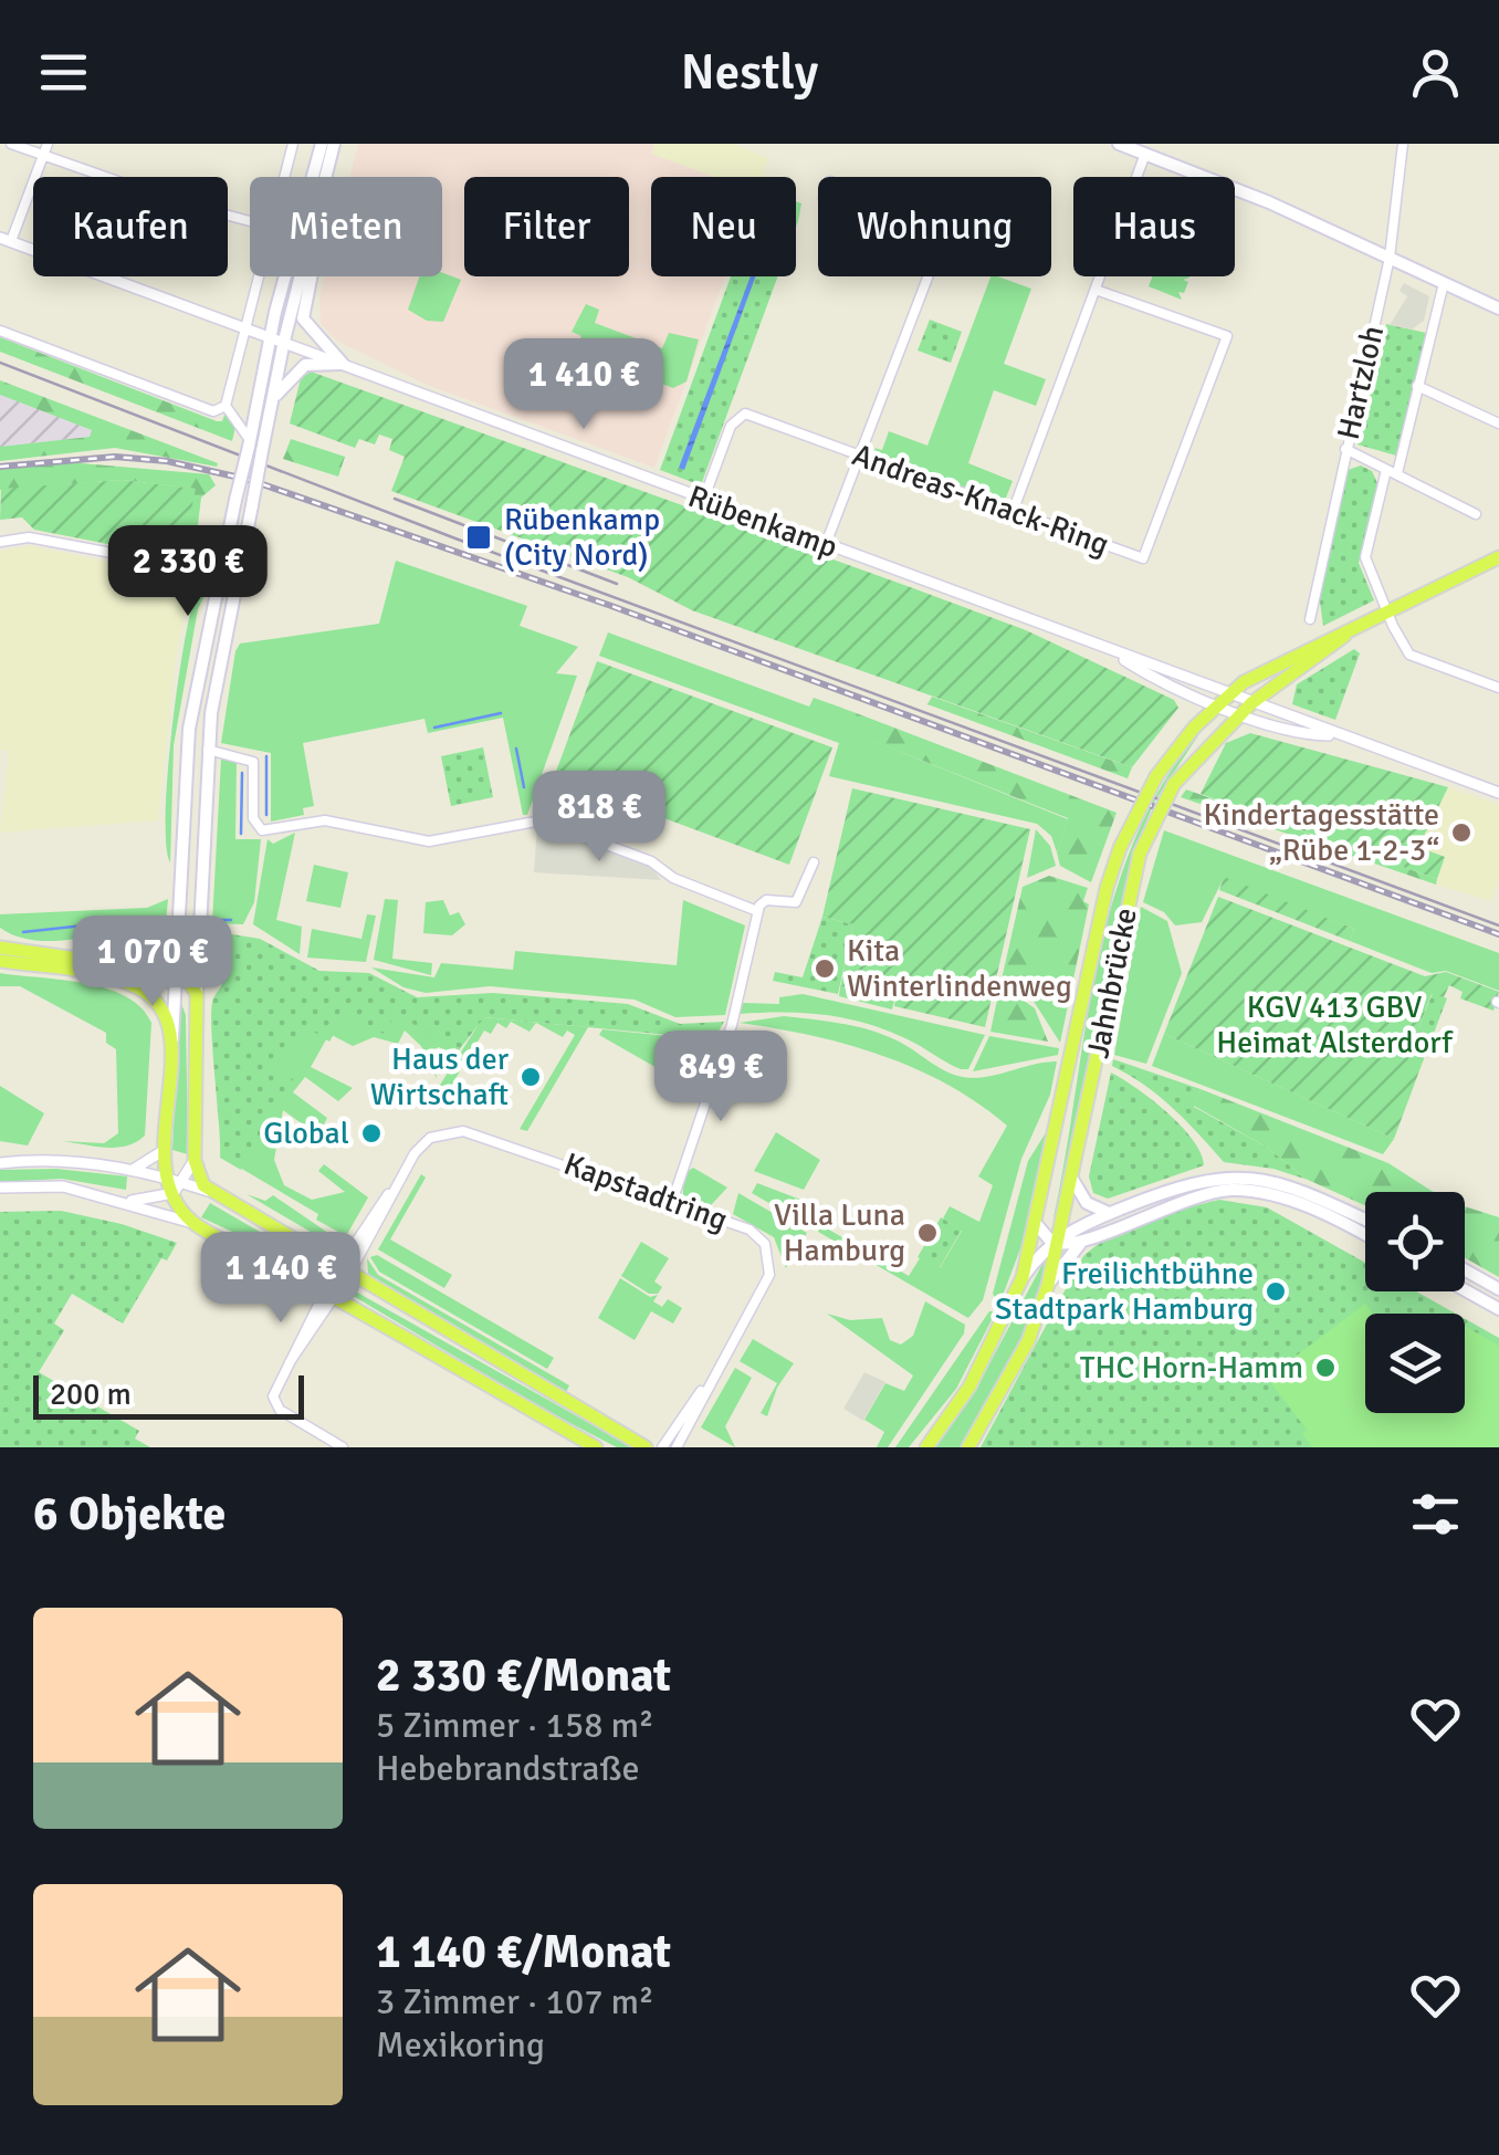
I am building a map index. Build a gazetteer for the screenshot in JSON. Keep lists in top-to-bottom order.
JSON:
{
  "streets": {
    "main road": ["Jahnbrücke"],
    "street": [
      "Hartzloh",
      "Andreas-Knack-Ring",
      "Rübenkamp",
      "Kapstadtring"
    ]
  },
  "crossings": [
    ["Andreas-Knack-Ring", "Rübenkamp"],
    ["Rübenkamp", "Jahnbrücke"]
  ],
  "parks": ["KGV 413 GBV Heimat Alsterdorf"],
  "places": {
    "transit": ["Rübenkamp (City Nord)"],
    "other": [
      "Kindertagesstätte „Rübe 1-2-3“",
      "Kita Winterlindenweg",
      "Haus der Wirtschaft",
      "Global",
      "Villa Luna Hamburg",
      "Freilichtbühne Stadtpark Hamburg",
      "THC Horn-Hamm"
    ]
  },
  "scale_bar": "200 m",
  "page": {
    "header": "Nestly",
    "chip": [
      "Kaufen",
      "Mieten",
      "Filter",
      "Neu",
      "Wohnung",
      "Haus"
    ],
    "price": [
      "1 410 €",
      "2 330 €",
      "818 €",
      "1 070 €",
      "849 €",
      "1 140 €"
    ],
    "scale": "200 m",
    "heading": "6 Objekte",
    "list": [
      {
        "name": "2 330 €/Monat",
        "note": "5 Zimmer · 158 m² · Hebebrandstraße"
      },
      {
        "name": "1 140 €/Monat",
        "note": "3 Zimmer · 107 m² · Mexikoring"
      }
    ]
  }
}
